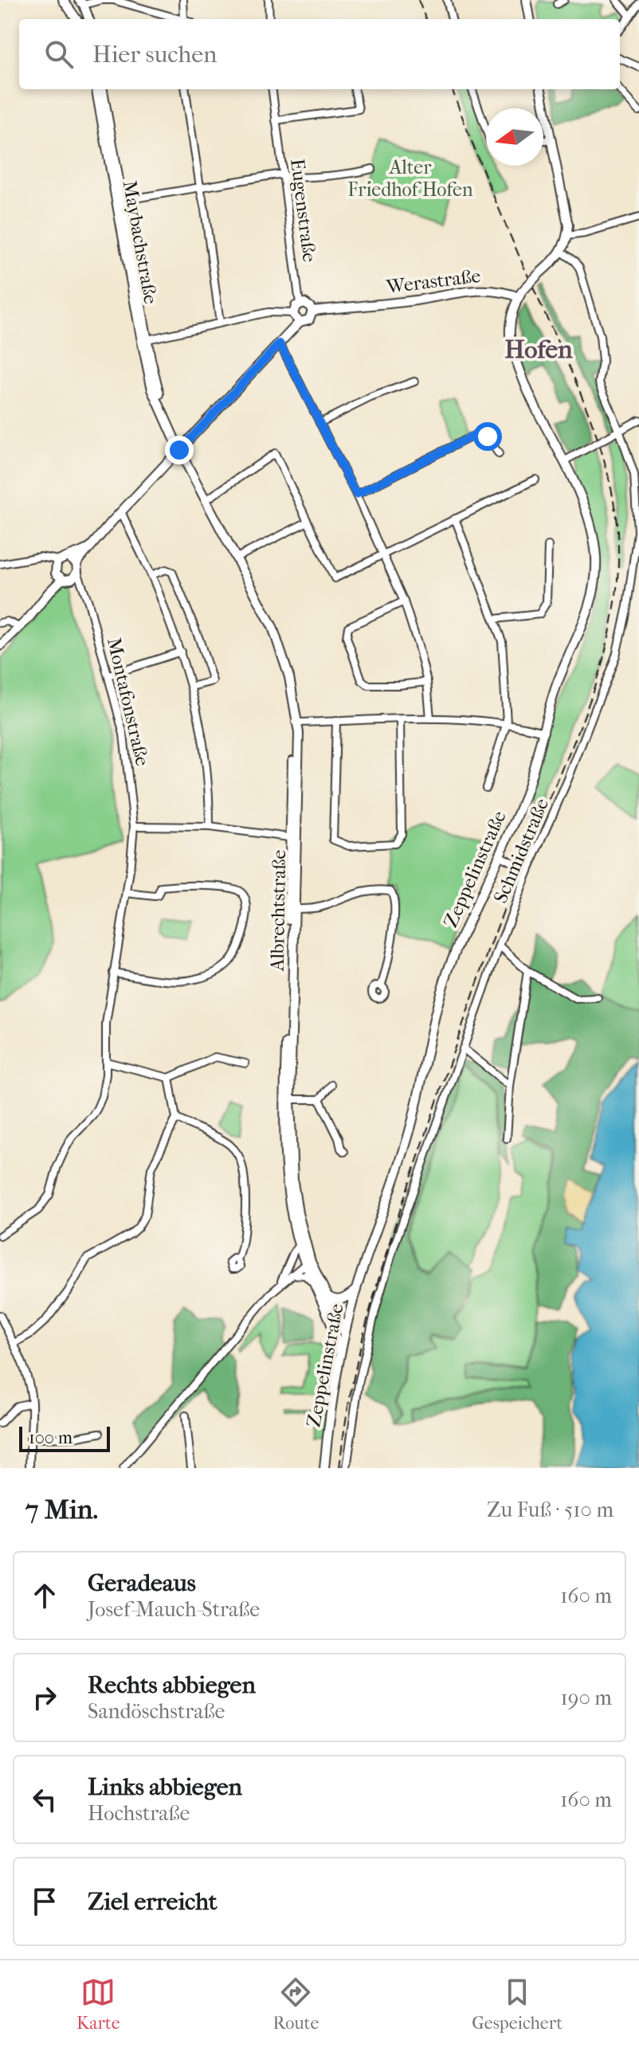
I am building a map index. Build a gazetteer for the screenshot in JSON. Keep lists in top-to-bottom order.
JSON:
{
  "streets": {
    "main road": [
      "Maybachstraße",
      "Werastraße",
      "Zeppelinstraße",
      "Albrechtstraße"
    ],
    "street": ["Eugenstraße", "Montafonstraße", "Schmidstraße"]
  },
  "crossings": [
    ["Eugenstraße", "Werastraße"],
    ["Maybachstraße", "Albrechtstraße"],
    ["Werastraße", "Zeppelinstraße"],
    ["Zeppelinstraße", "Albrechtstraße"]
  ],
  "districts": ["Hofen"],
  "parks": ["Alter Friedhof Hofen"],
  "scale_bar": "100 m",
  "north": "left",
  "page": {
    "search": "Hier suchen",
    "scale": "100 m",
    "heading": ["7 Min.", "Zu Fuß · 510 m"],
    "list": [
      ["Geradeaus", "Josef-Mauch-Straße", "160 m"],
      ["Rechts abbiegen", "Sandöschstraße", "190 m"],
      ["Links abbiegen", "Hochstraße", "160 m"],
      "Ziel erreicht"
    ],
    "nav": ["Karte", "Route", "Gespeichert"]
  }
}
